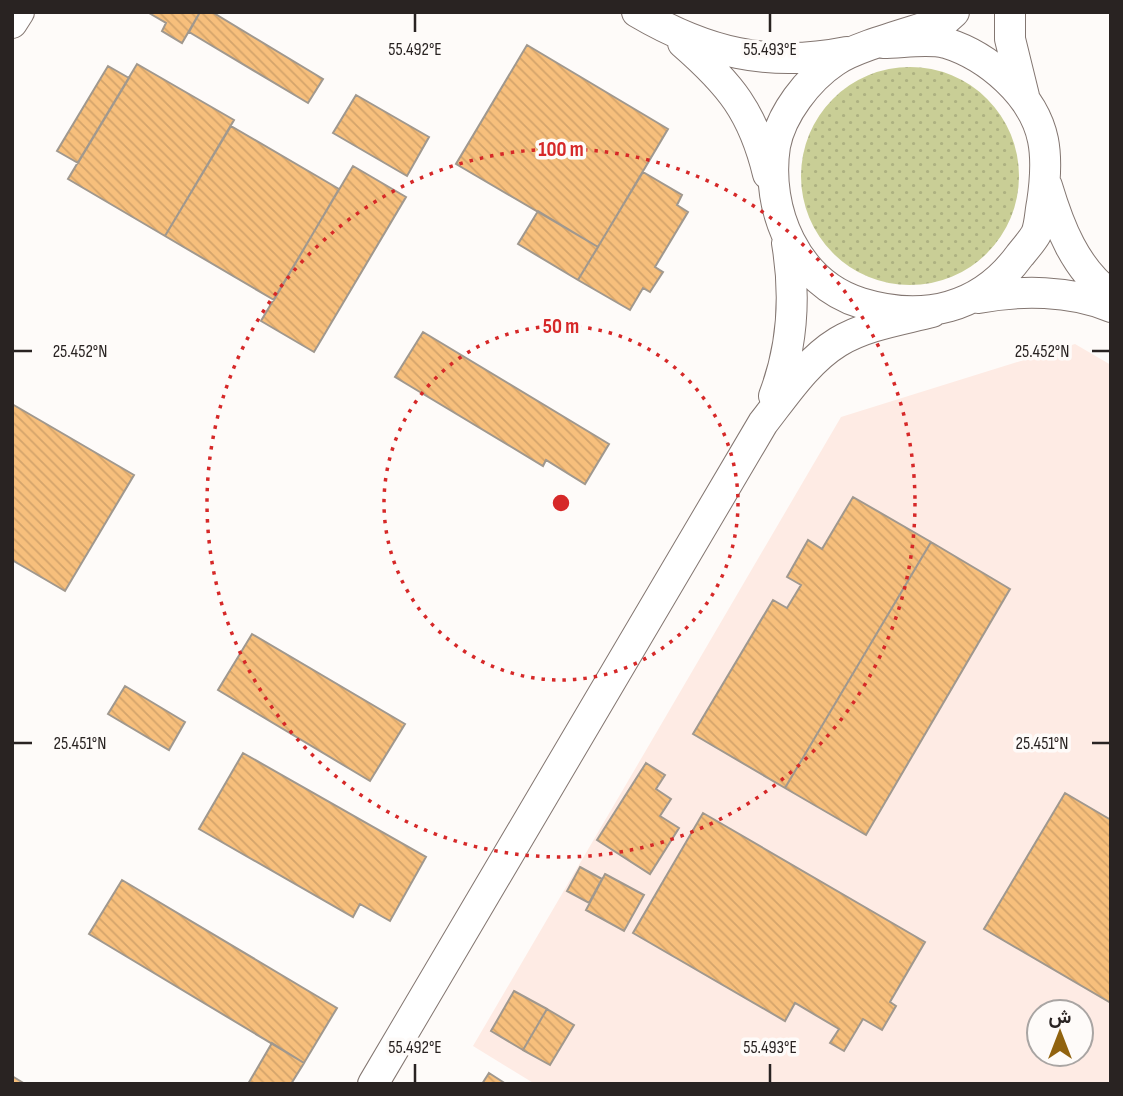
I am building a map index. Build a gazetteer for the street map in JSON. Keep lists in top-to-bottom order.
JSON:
{
  "north": "top",
  "coordinates": [
    "55.492°E",
    "55.493°E",
    "25.452°N",
    "25.451°N"
  ],
  "rings": ["100 m", "50 m"]
}
